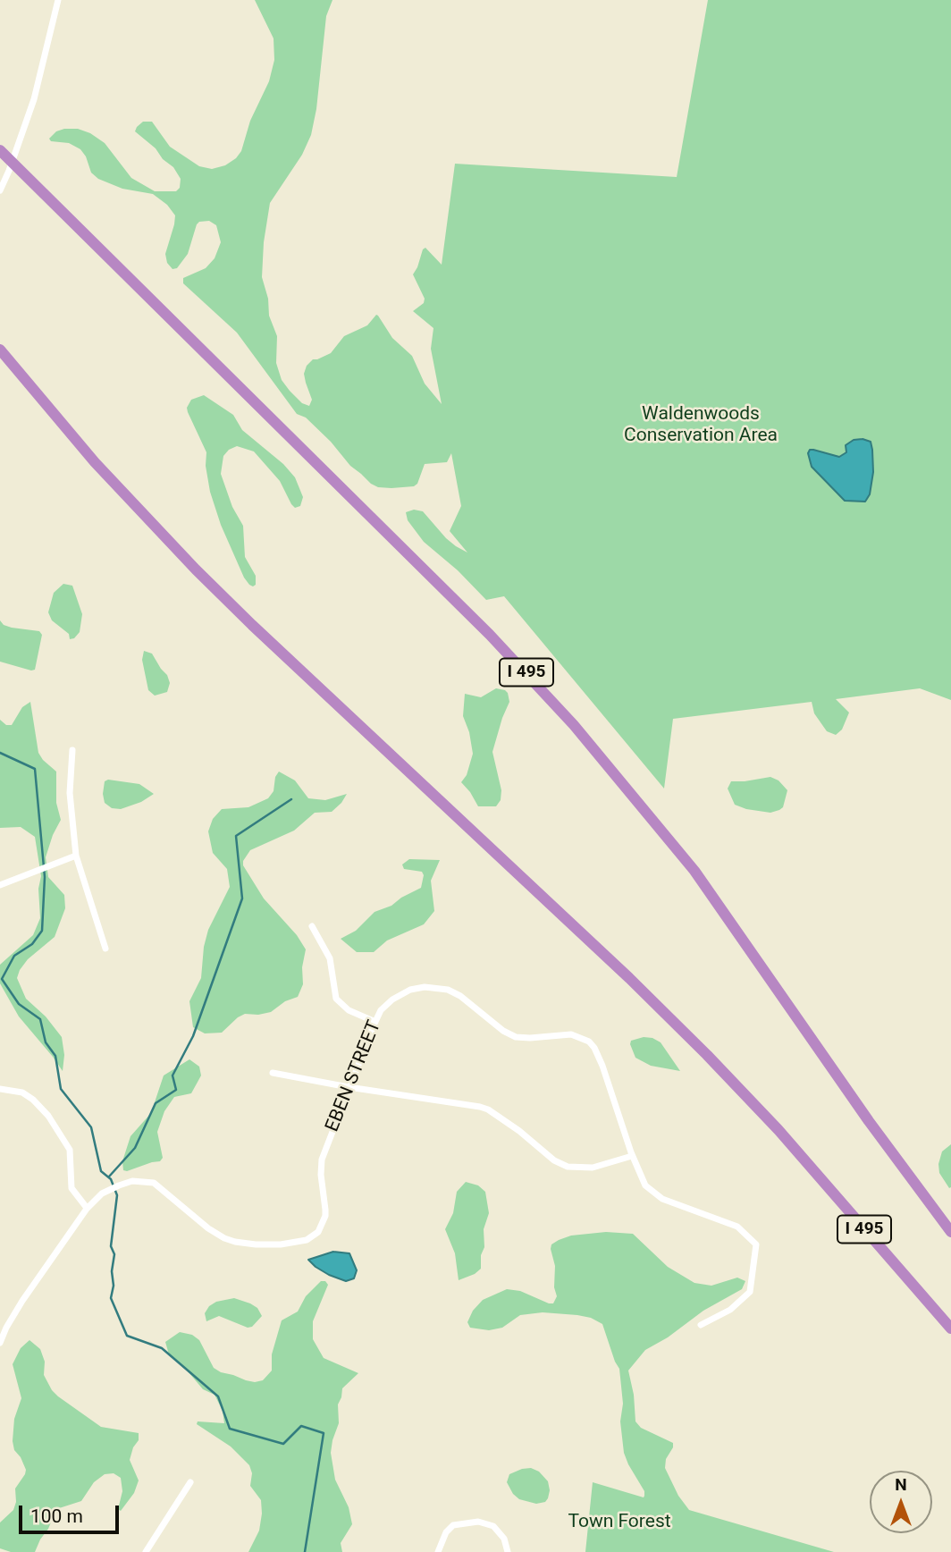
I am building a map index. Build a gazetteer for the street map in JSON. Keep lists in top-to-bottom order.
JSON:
{
  "streets": {
    "highway": ["I 495"],
    "street": ["EBEN STREET"]
  },
  "parks": ["Waldenwoods Conservation Area", "Town Forest"],
  "scale_bar": "100 m",
  "north": "top"
}
